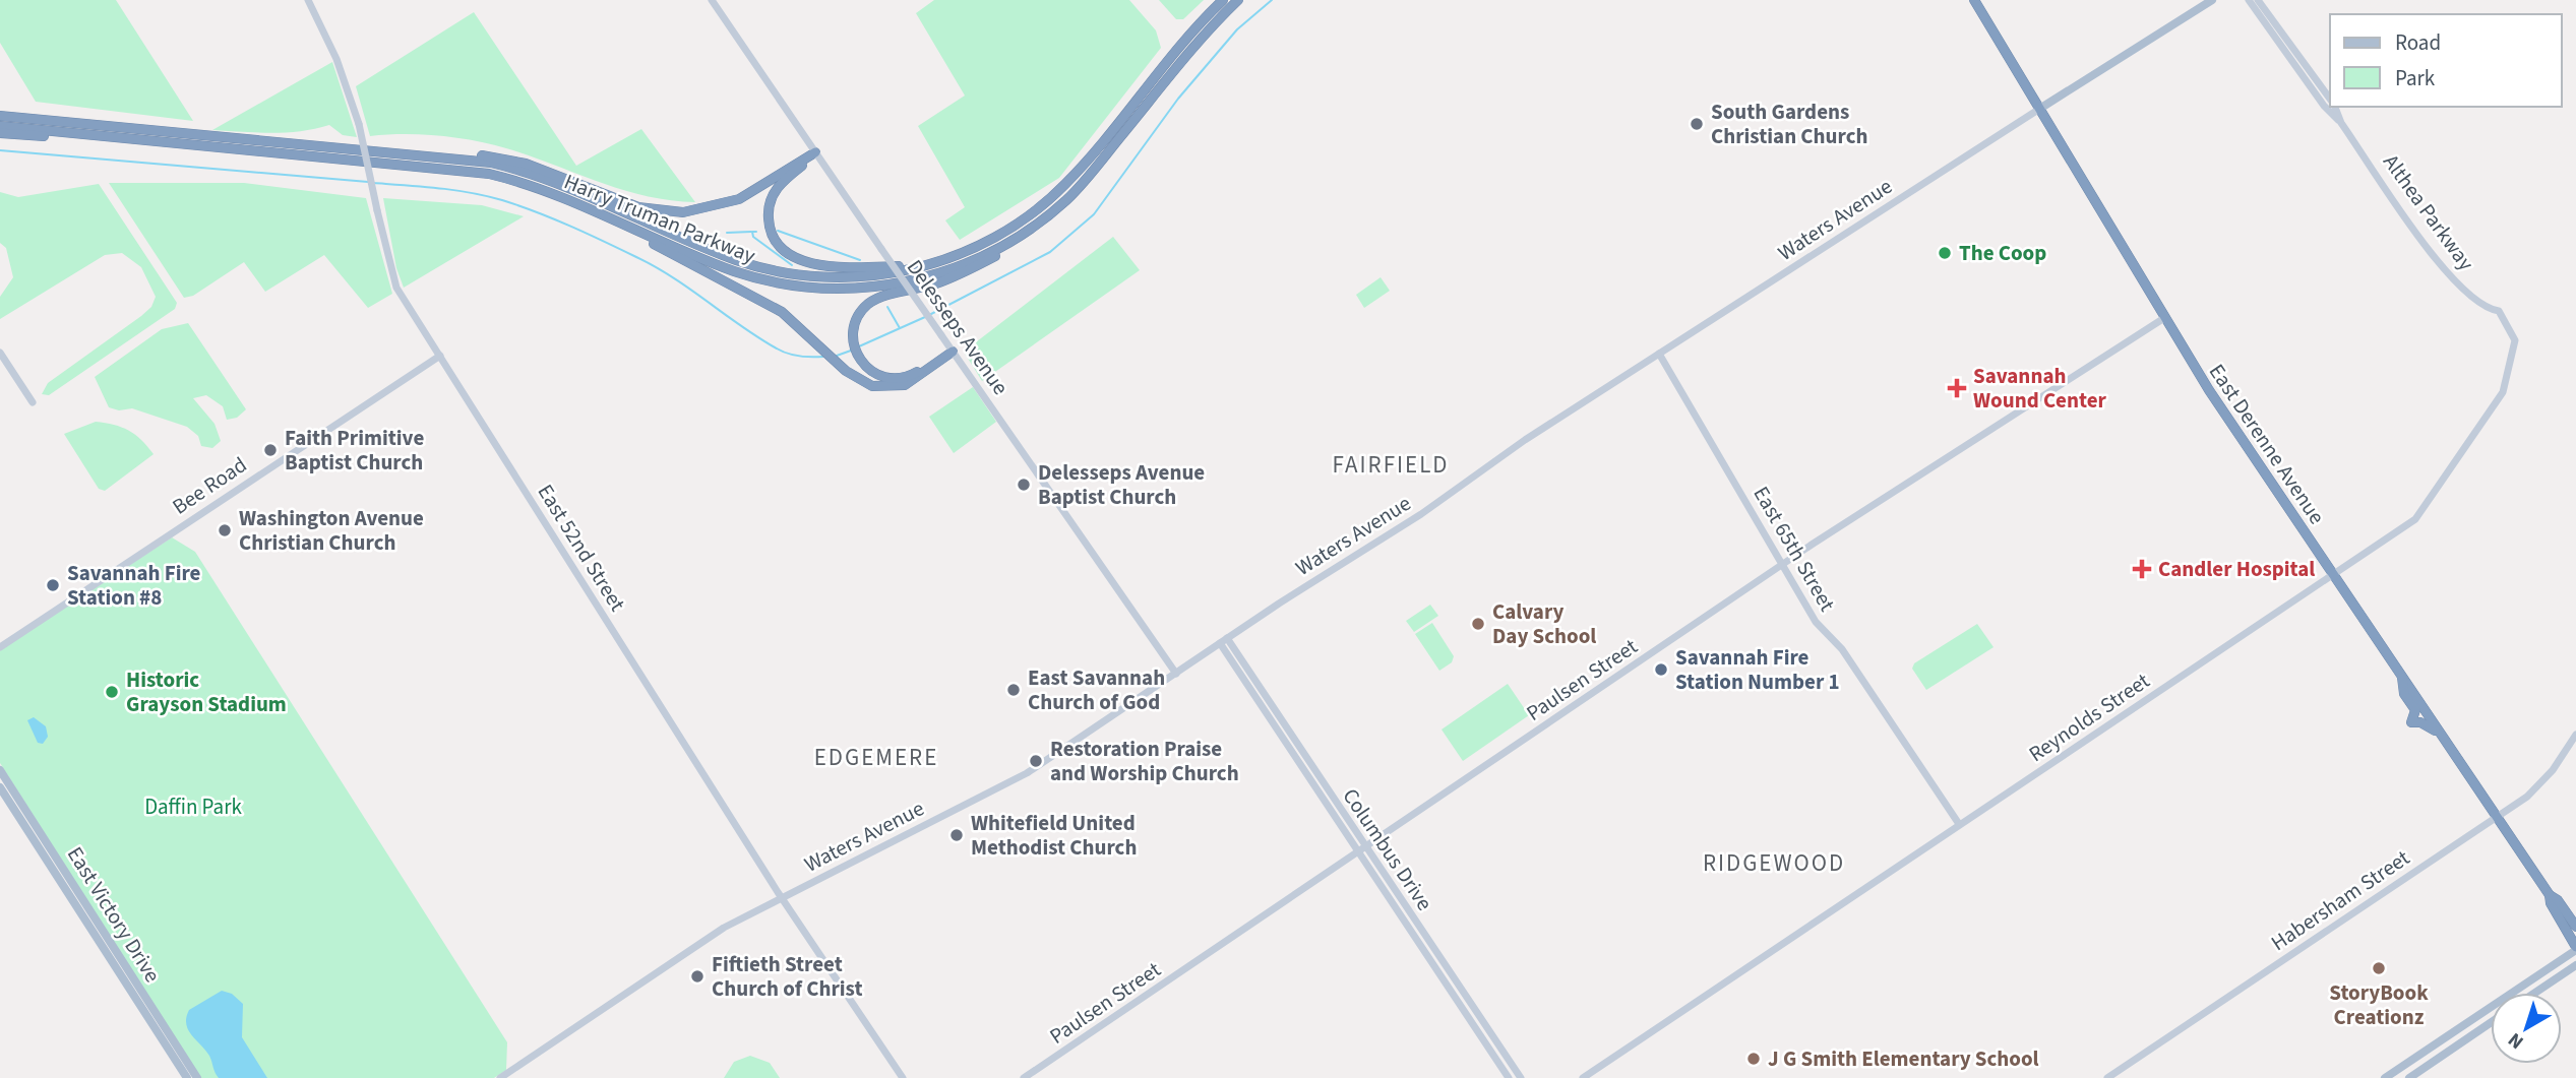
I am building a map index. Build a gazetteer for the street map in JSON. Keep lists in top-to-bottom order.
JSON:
{
  "streets": {
    "highway": ["Harry Truman Parkway", "East Derenne Avenue"],
    "main road": ["Waters Avenue", "East Victory Drive"],
    "street": [
      "Althea Parkway",
      "Delesseps Avenue",
      "Bee Road",
      "East 52nd Street",
      "East 65th Street",
      "Paulsen Street",
      "Reynolds Street",
      "Columbus Drive",
      "Habersham Street"
    ]
  },
  "crossings": [
    ["Althea Parkway", "Reynolds Street"],
    ["Waters Avenue", "Delesseps Avenue"],
    ["Waters Avenue", "East Derenne Avenue"],
    ["Waters Avenue", "East 52nd Street"],
    ["Waters Avenue", "East 65th Street"],
    ["Waters Avenue", "Columbus Drive"],
    ["East Derenne Avenue", "Paulsen Street"],
    ["East Derenne Avenue", "Reynolds Street"],
    ["East Derenne Avenue", "Habersham Street"],
    ["Bee Road", "East 52nd Street"],
    ["East 65th Street", "Paulsen Street"],
    ["East 65th Street", "Reynolds Street"],
    ["Paulsen Street", "Columbus Drive"]
  ],
  "districts": ["FAIRFIELD", "EDGEMERE", "RIDGEWOOD"],
  "parks": ["Daffin Park"],
  "places": {
    "other": [
      "South Gardens Christian Church",
      "The Coop",
      "Faith Primitive Baptist Church",
      "Delesseps Avenue Baptist Church",
      "Washington Avenue Christian Church",
      "Savannah Fire Station #8",
      "Calvary Day School",
      "Savannah Fire Station Number 1",
      "East Savannah Church of God",
      "Historic Grayson Stadium",
      "Restoration Praise and Worship Church",
      "Whitefield United Methodist Church",
      "StoryBook Creationz",
      "Fiftieth Street Church of Christ",
      "J G Smith Elementary School"
    ],
    "health": ["Savannah Wound Center", "Candler Hospital"]
  },
  "legend": ["Road", "Park"],
  "north": "bottom left"
}
